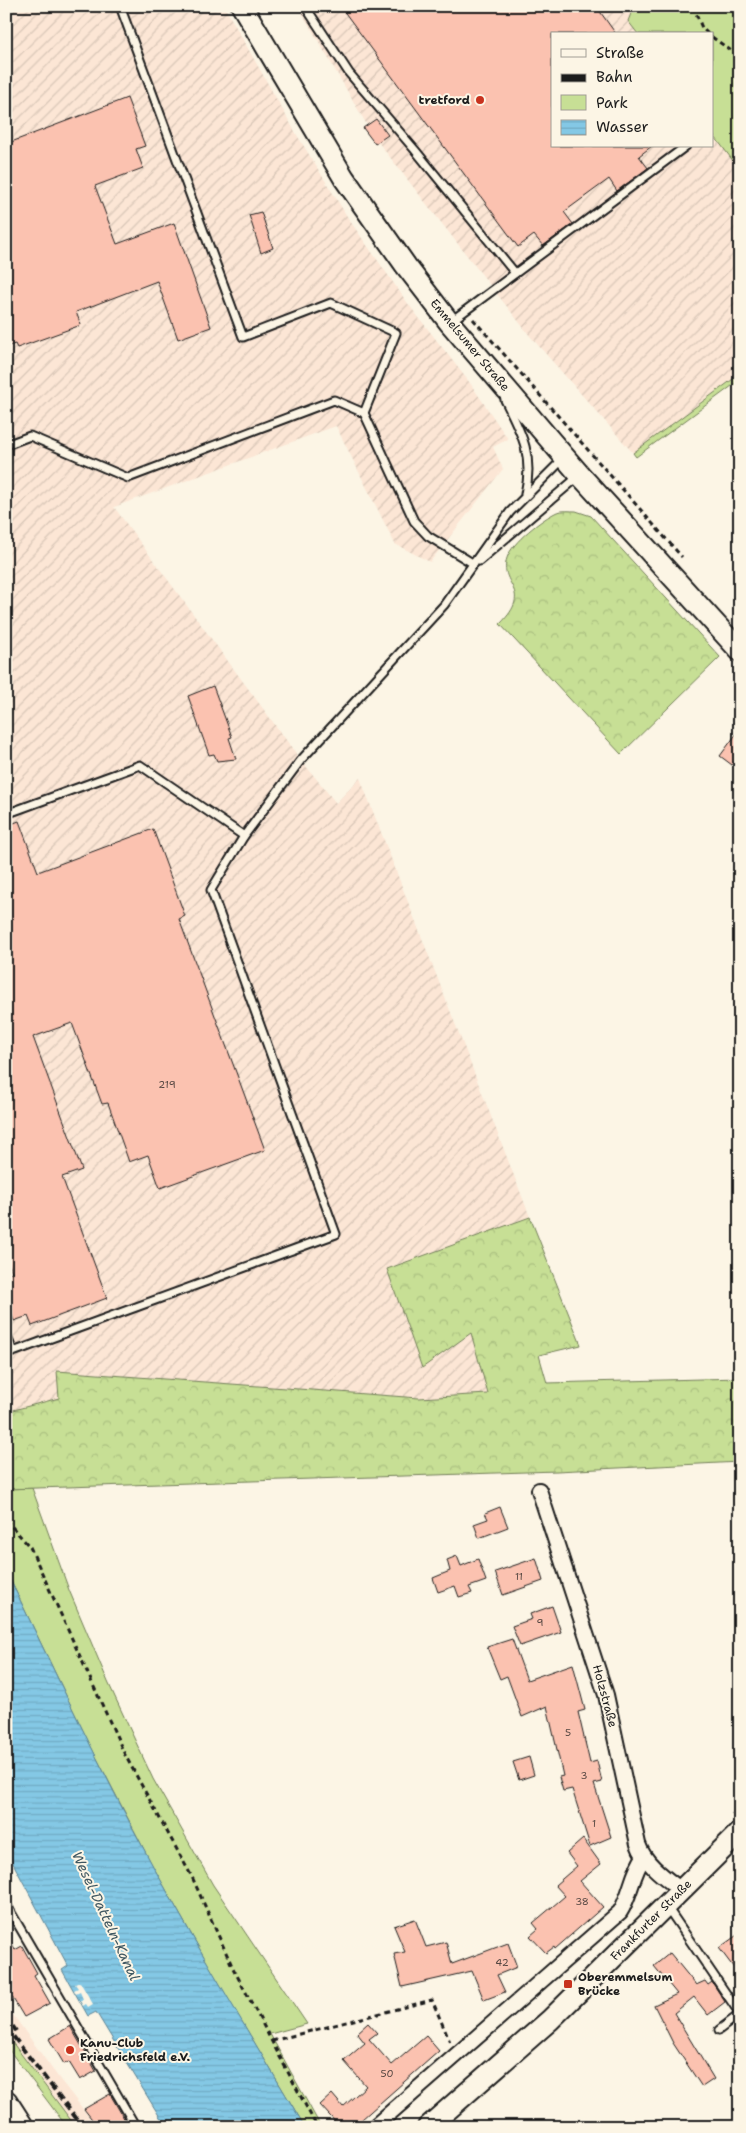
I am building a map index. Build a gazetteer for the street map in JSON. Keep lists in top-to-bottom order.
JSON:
{
  "streets": {
    "street": ["Emmelsumer Straße", "Holzstraße", "Frankfurter Straße"]
  },
  "crossings": [
    ["Holzstraße", "Frankfurter Straße"]
  ],
  "water": ["Wesel-Datteln-Kanal"],
  "places": {
    "other": ["tretford", "Kanu-Club Friedrichsfeld e.V."],
    "transit": ["Oberemmelsum Brücke"]
  },
  "house_numbers": [
    "219",
    "11",
    "9",
    "5",
    "3",
    "1",
    "38",
    "42",
    "50"
  ],
  "legend": [
    "Straße",
    "Bahn",
    "Park",
    "Wasser"
  ]
}
